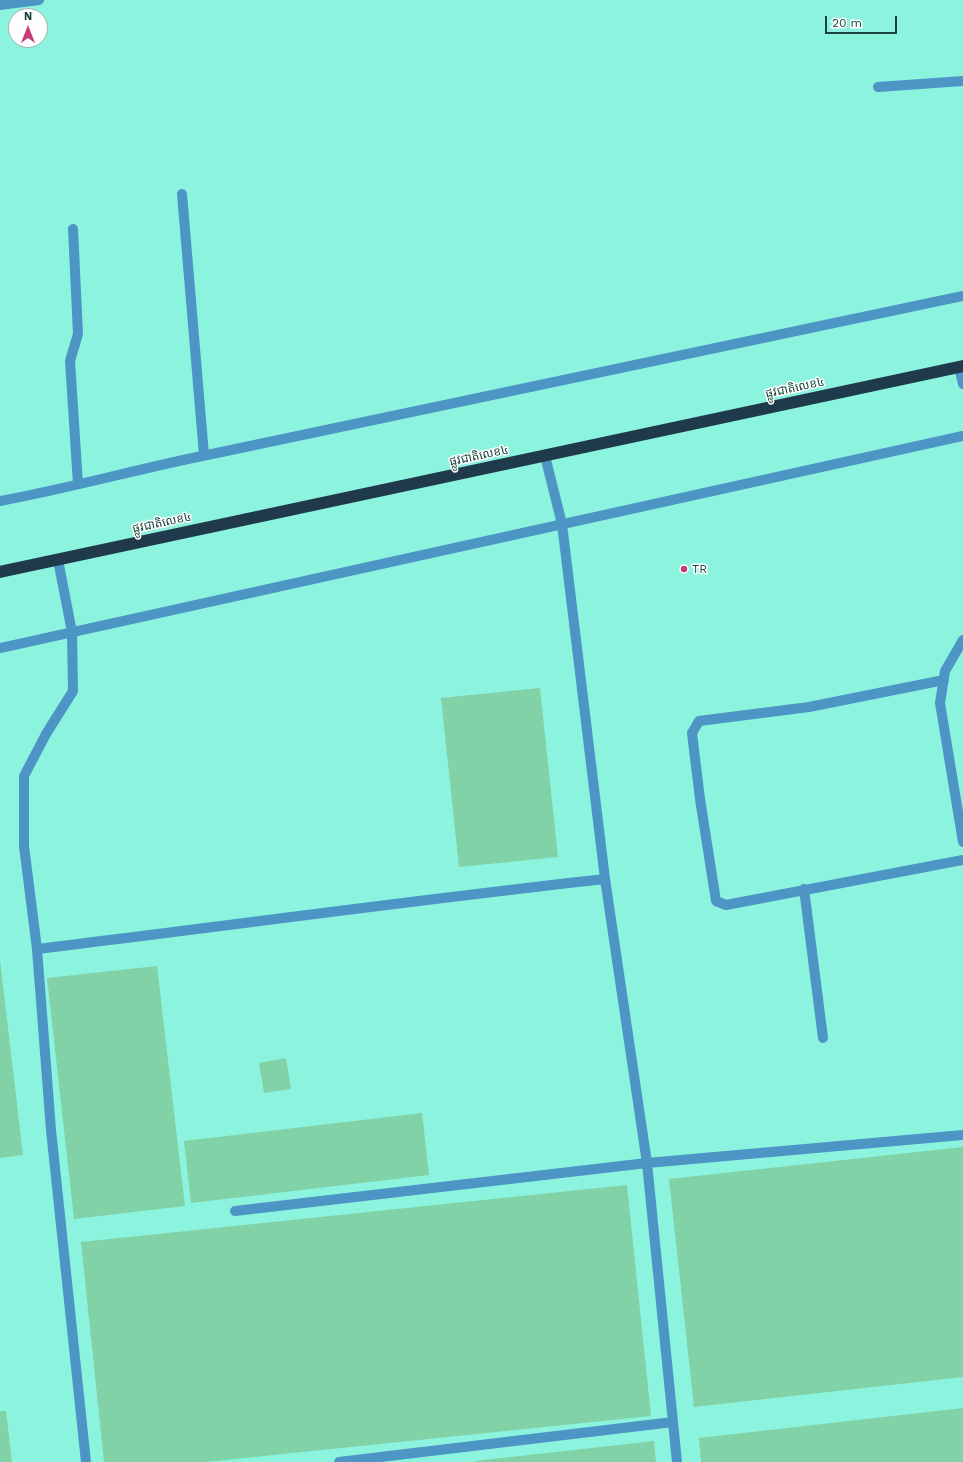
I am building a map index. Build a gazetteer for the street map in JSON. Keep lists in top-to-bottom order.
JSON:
{
  "streets": {
    "highway": ["ផ្លូវជាតិលេខ៤"]
  },
  "places": ["TR"],
  "scale_bar": "20 m",
  "north": "top"
}
